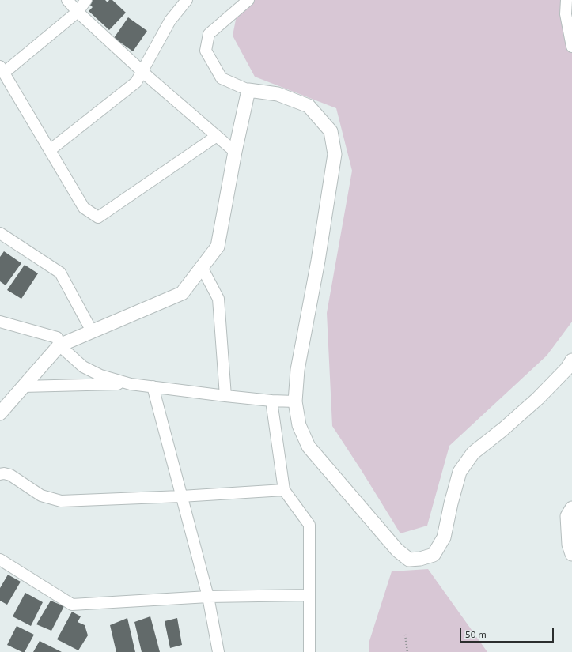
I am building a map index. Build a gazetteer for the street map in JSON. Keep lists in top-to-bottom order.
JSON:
{
  "scale_bar": "50 m"
}
